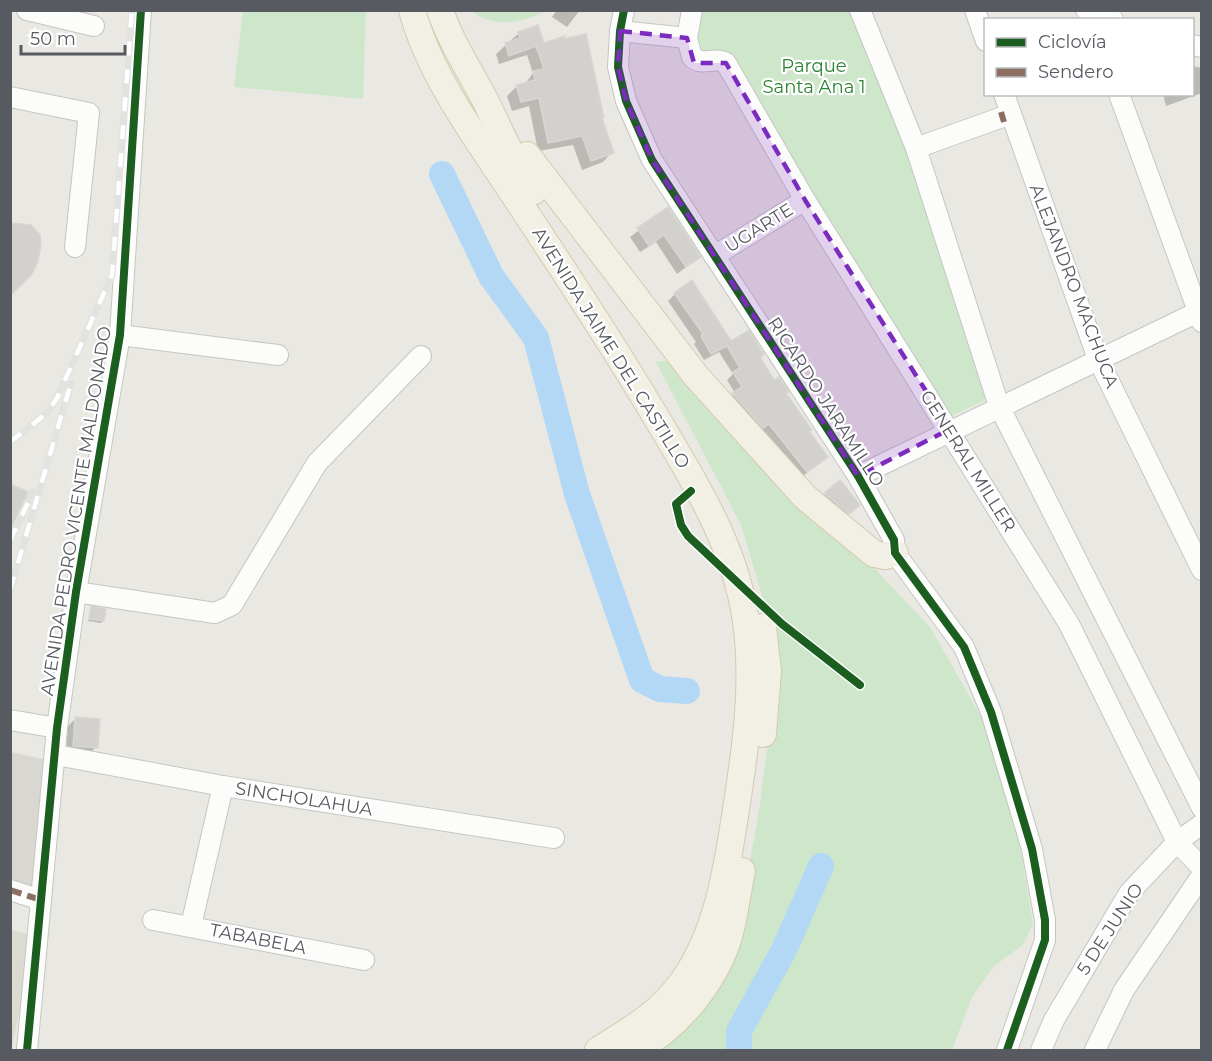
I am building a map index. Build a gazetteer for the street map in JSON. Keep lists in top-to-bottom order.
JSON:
{
  "streets": {
    "main road": ["AVENIDA JAIME DEL CASTILLO"],
    "street": [
      "UGARTE",
      "ALEJANDRO MACHUCA",
      "RICARDO JARAMILLO",
      "GENERAL MILLER",
      "AVENIDA PEDRO VICENTE MALDONADO",
      "SINCHOLAHUA",
      "5 DE JUNIO",
      "TABABELA"
    ]
  },
  "crossings": [
    ["UGARTE", "RICARDO JARAMILLO"],
    ["UGARTE", "GENERAL MILLER"],
    ["GENERAL MILLER", "5 DE JUNIO"],
    ["AVENIDA PEDRO VICENTE MALDONADO", "SINCHOLAHUA"]
  ],
  "parks": ["Parque Santa Ana 1"],
  "legend": ["Ciclovía", "Sendero"],
  "scale_bar": "50 m"
}
